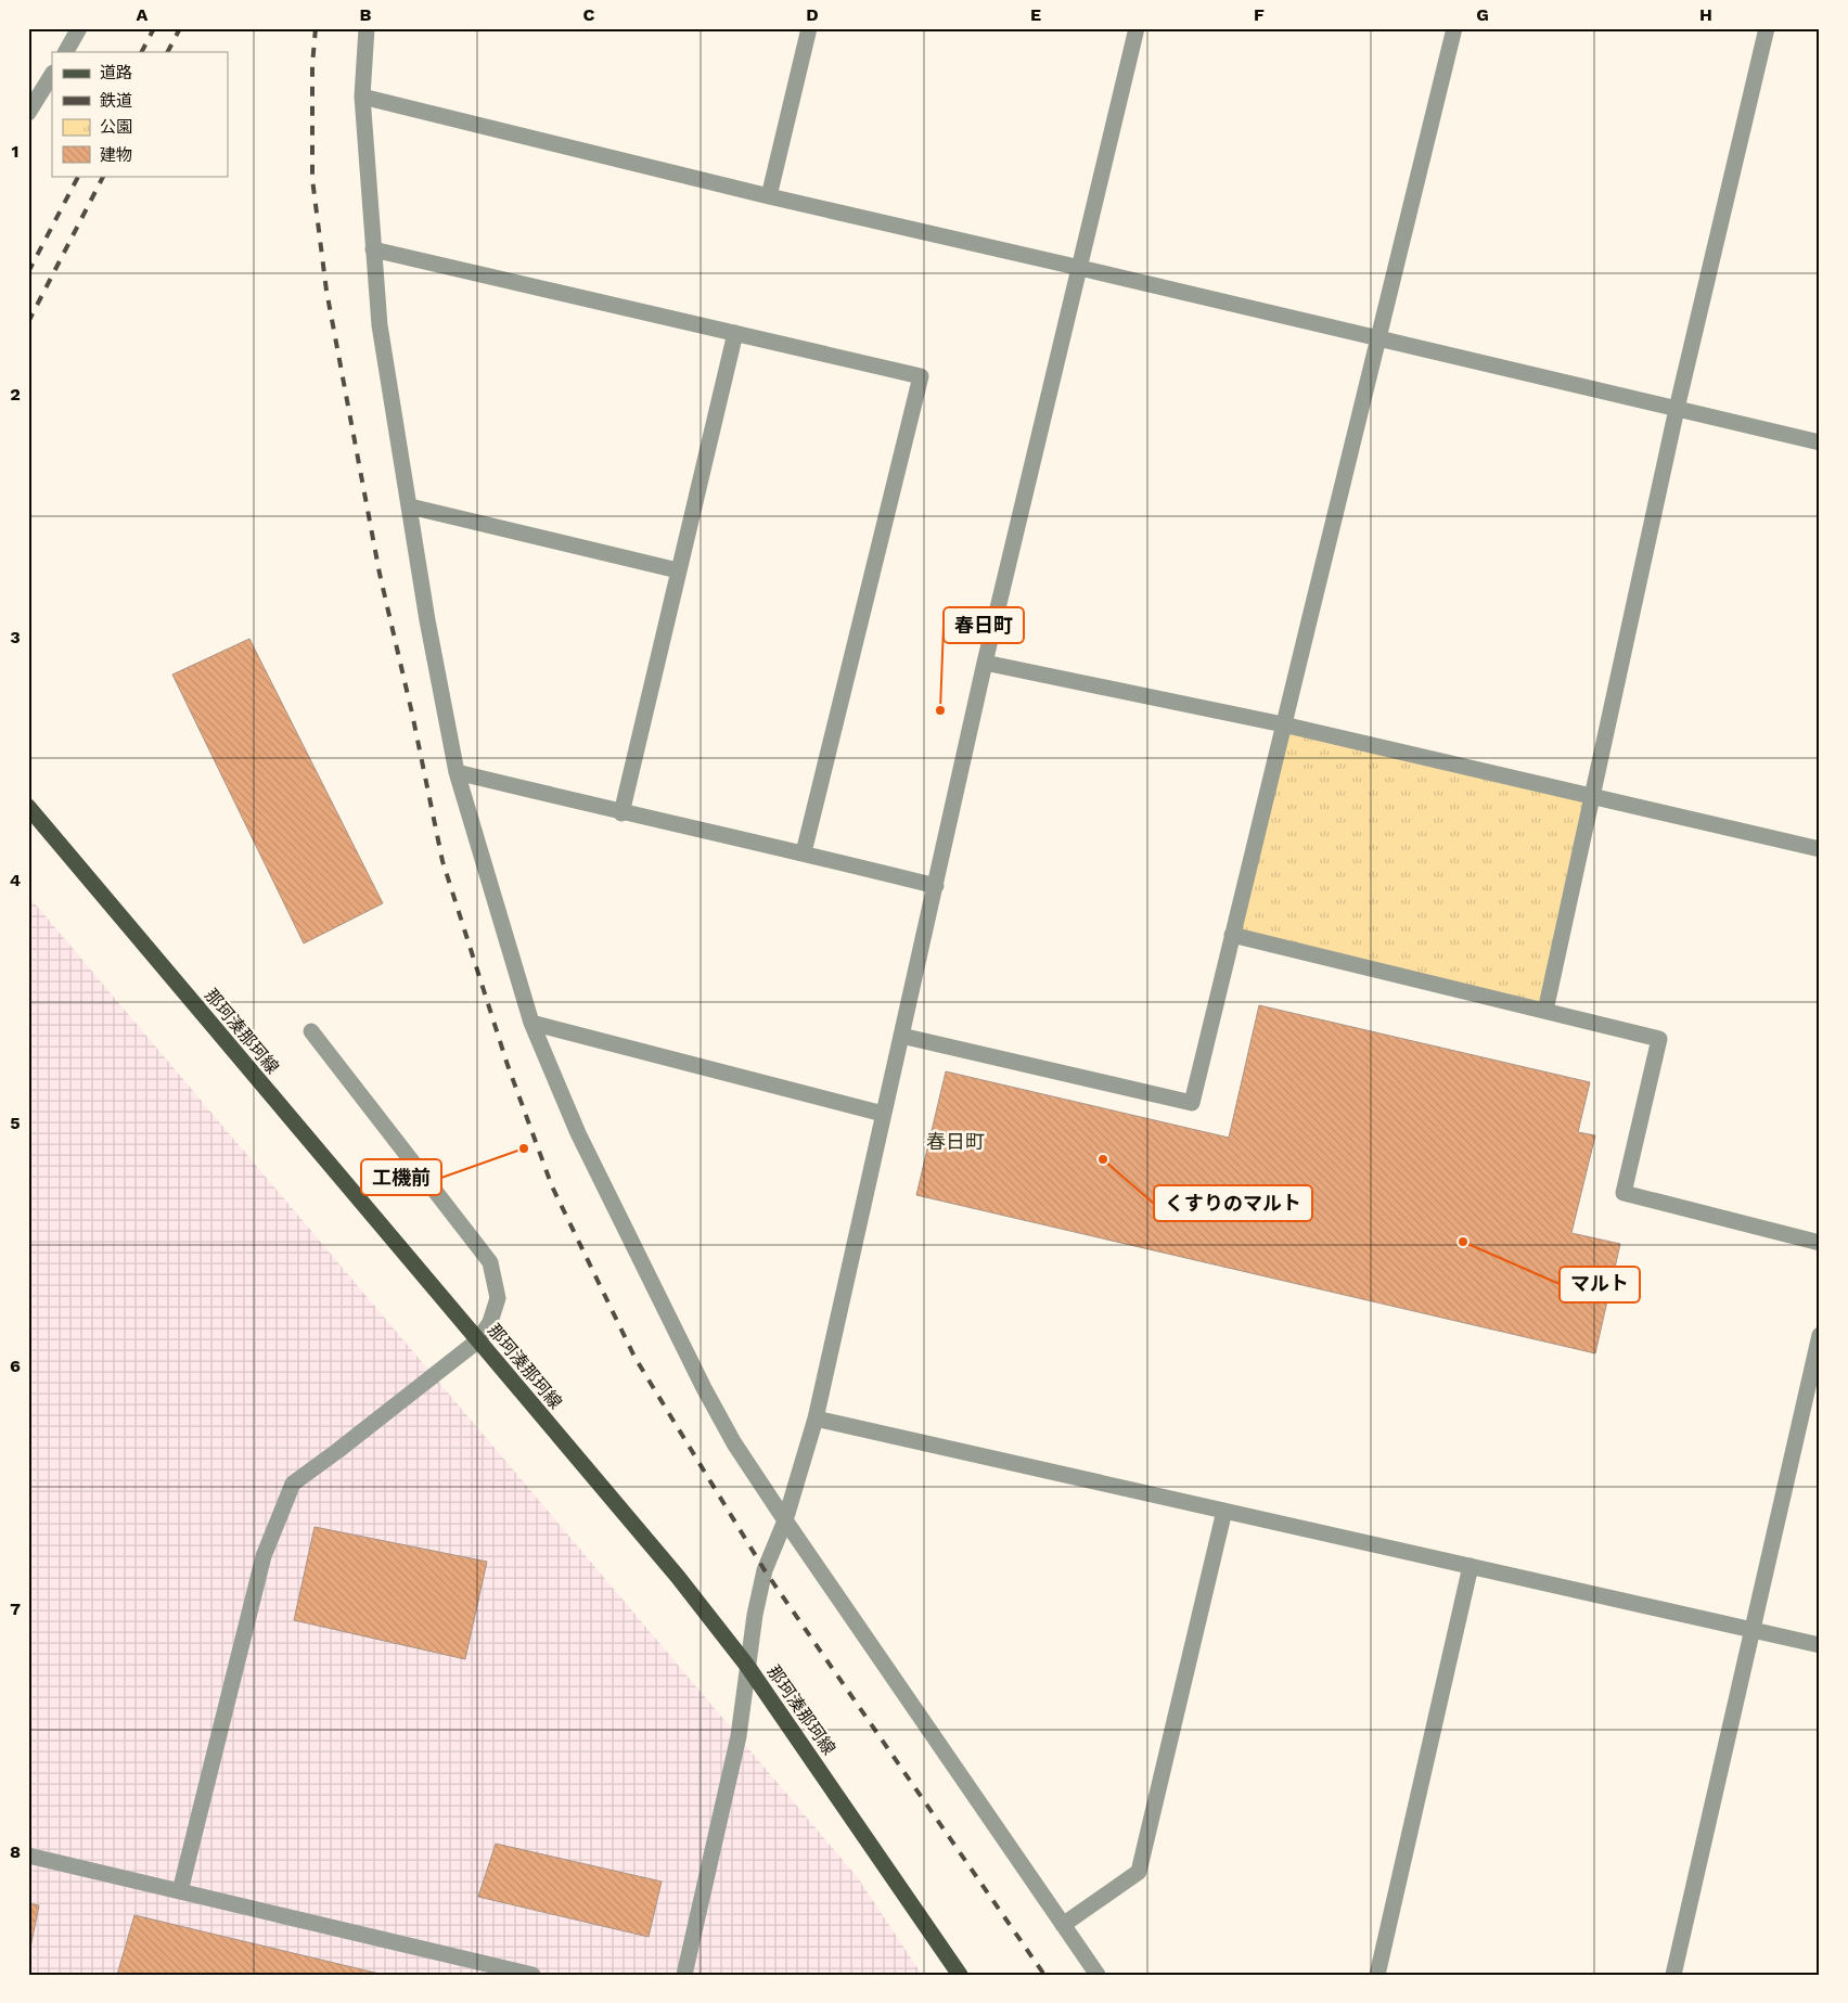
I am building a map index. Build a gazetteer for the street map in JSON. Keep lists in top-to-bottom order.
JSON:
{
  "streets": {
    "main road": ["那珂湊那珂線"]
  },
  "districts": ["春日町"],
  "places": [
    "春日町",
    "工機前",
    "くすりのマルト",
    "マルト"
  ],
  "legend": [
    "道路",
    "鉄道",
    "公園",
    "建物"
  ],
  "grid": {
    "columns": [
      "A",
      "B",
      "C",
      "D",
      "E",
      "F",
      "G",
      "H"
    ],
    "rows": [
      "1",
      "2",
      "3",
      "4",
      "5",
      "6",
      "7",
      "8"
    ]
  }
}
